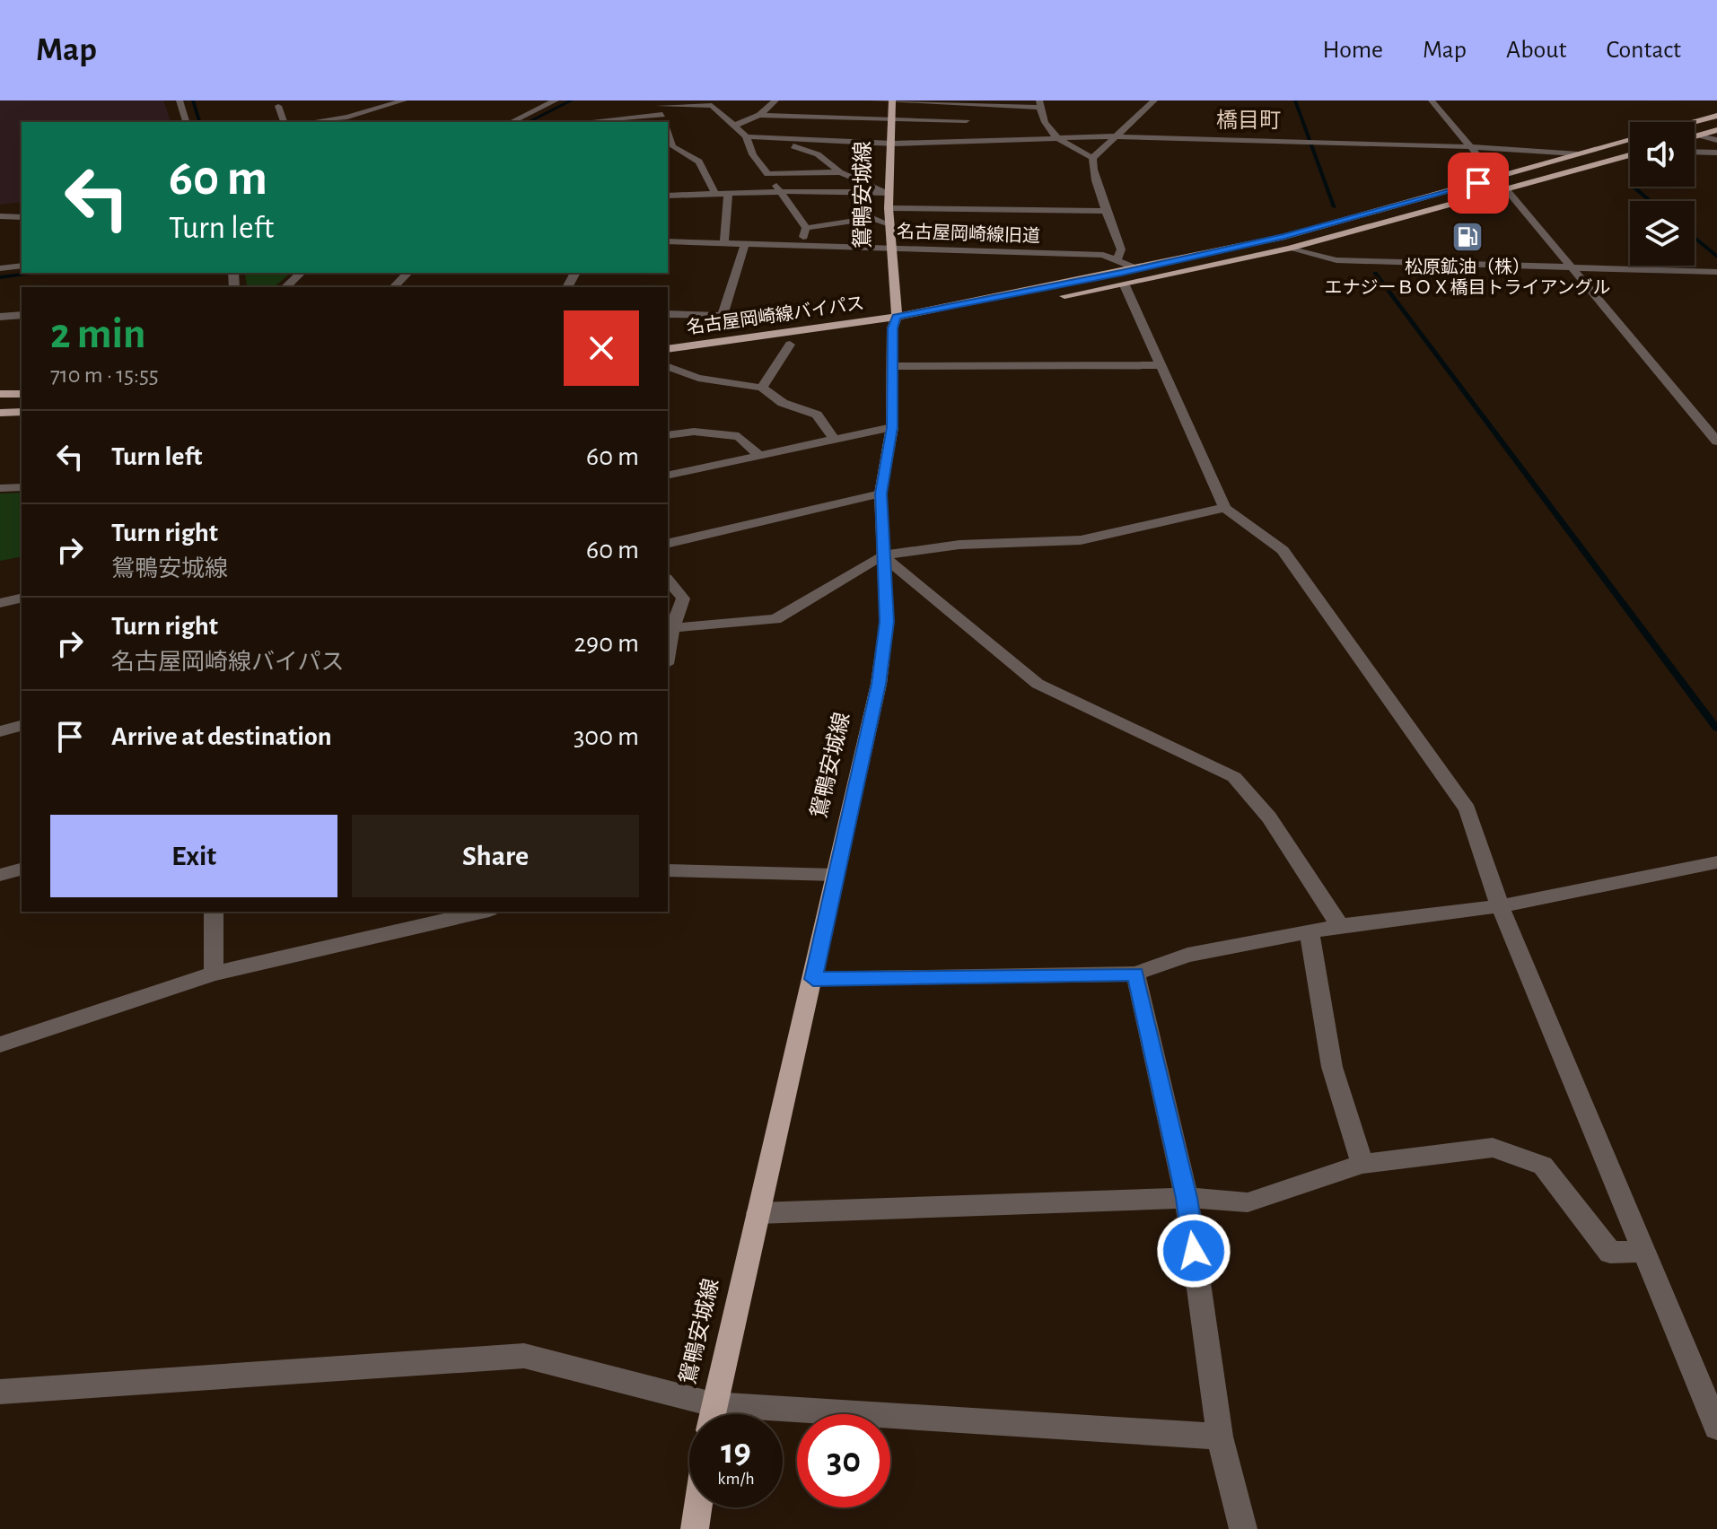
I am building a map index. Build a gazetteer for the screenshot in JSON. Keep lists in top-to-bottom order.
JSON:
{
  "streets": {
    "main road": ["鴛鴨安城線", "名古屋岡崎線バイパス"],
    "street": ["名古屋岡崎線旧道"]
  },
  "crossings": [
    ["鴛鴨安城線", "名古屋岡崎線旧道"],
    ["鴛鴨安城線", "名古屋岡崎線バイパス"],
    ["名古屋岡崎線旧道", "名古屋岡崎線バイパス"]
  ],
  "districts": ["橋目町"],
  "places": {
    "fuel station": ["松原鉱油（株） エナジーＢＯＸ橋目トライアングル"]
  },
  "page": {
    "header": "Map",
    "nav": [
      "Home",
      "Map",
      "About",
      "Contact"
    ],
    "turn": ["60 m", "Turn left"],
    "heading": ["2 min", "710 m · 15:55"],
    "list": [
      {
        "name": "Turn left",
        "value": "60 m"
      },
      {
        "name": "Turn right",
        "note": "鴛鴨安城線",
        "value": "60 m"
      },
      {
        "name": "Turn right",
        "note": "名古屋岡崎線バイパス",
        "value": "290 m"
      },
      {
        "name": "Arrive at destination",
        "value": "300 m"
      }
    ],
    "buttons": ["Exit", "Share"],
    "speed": "19 km/h",
    "limit": "30"
  }
}
